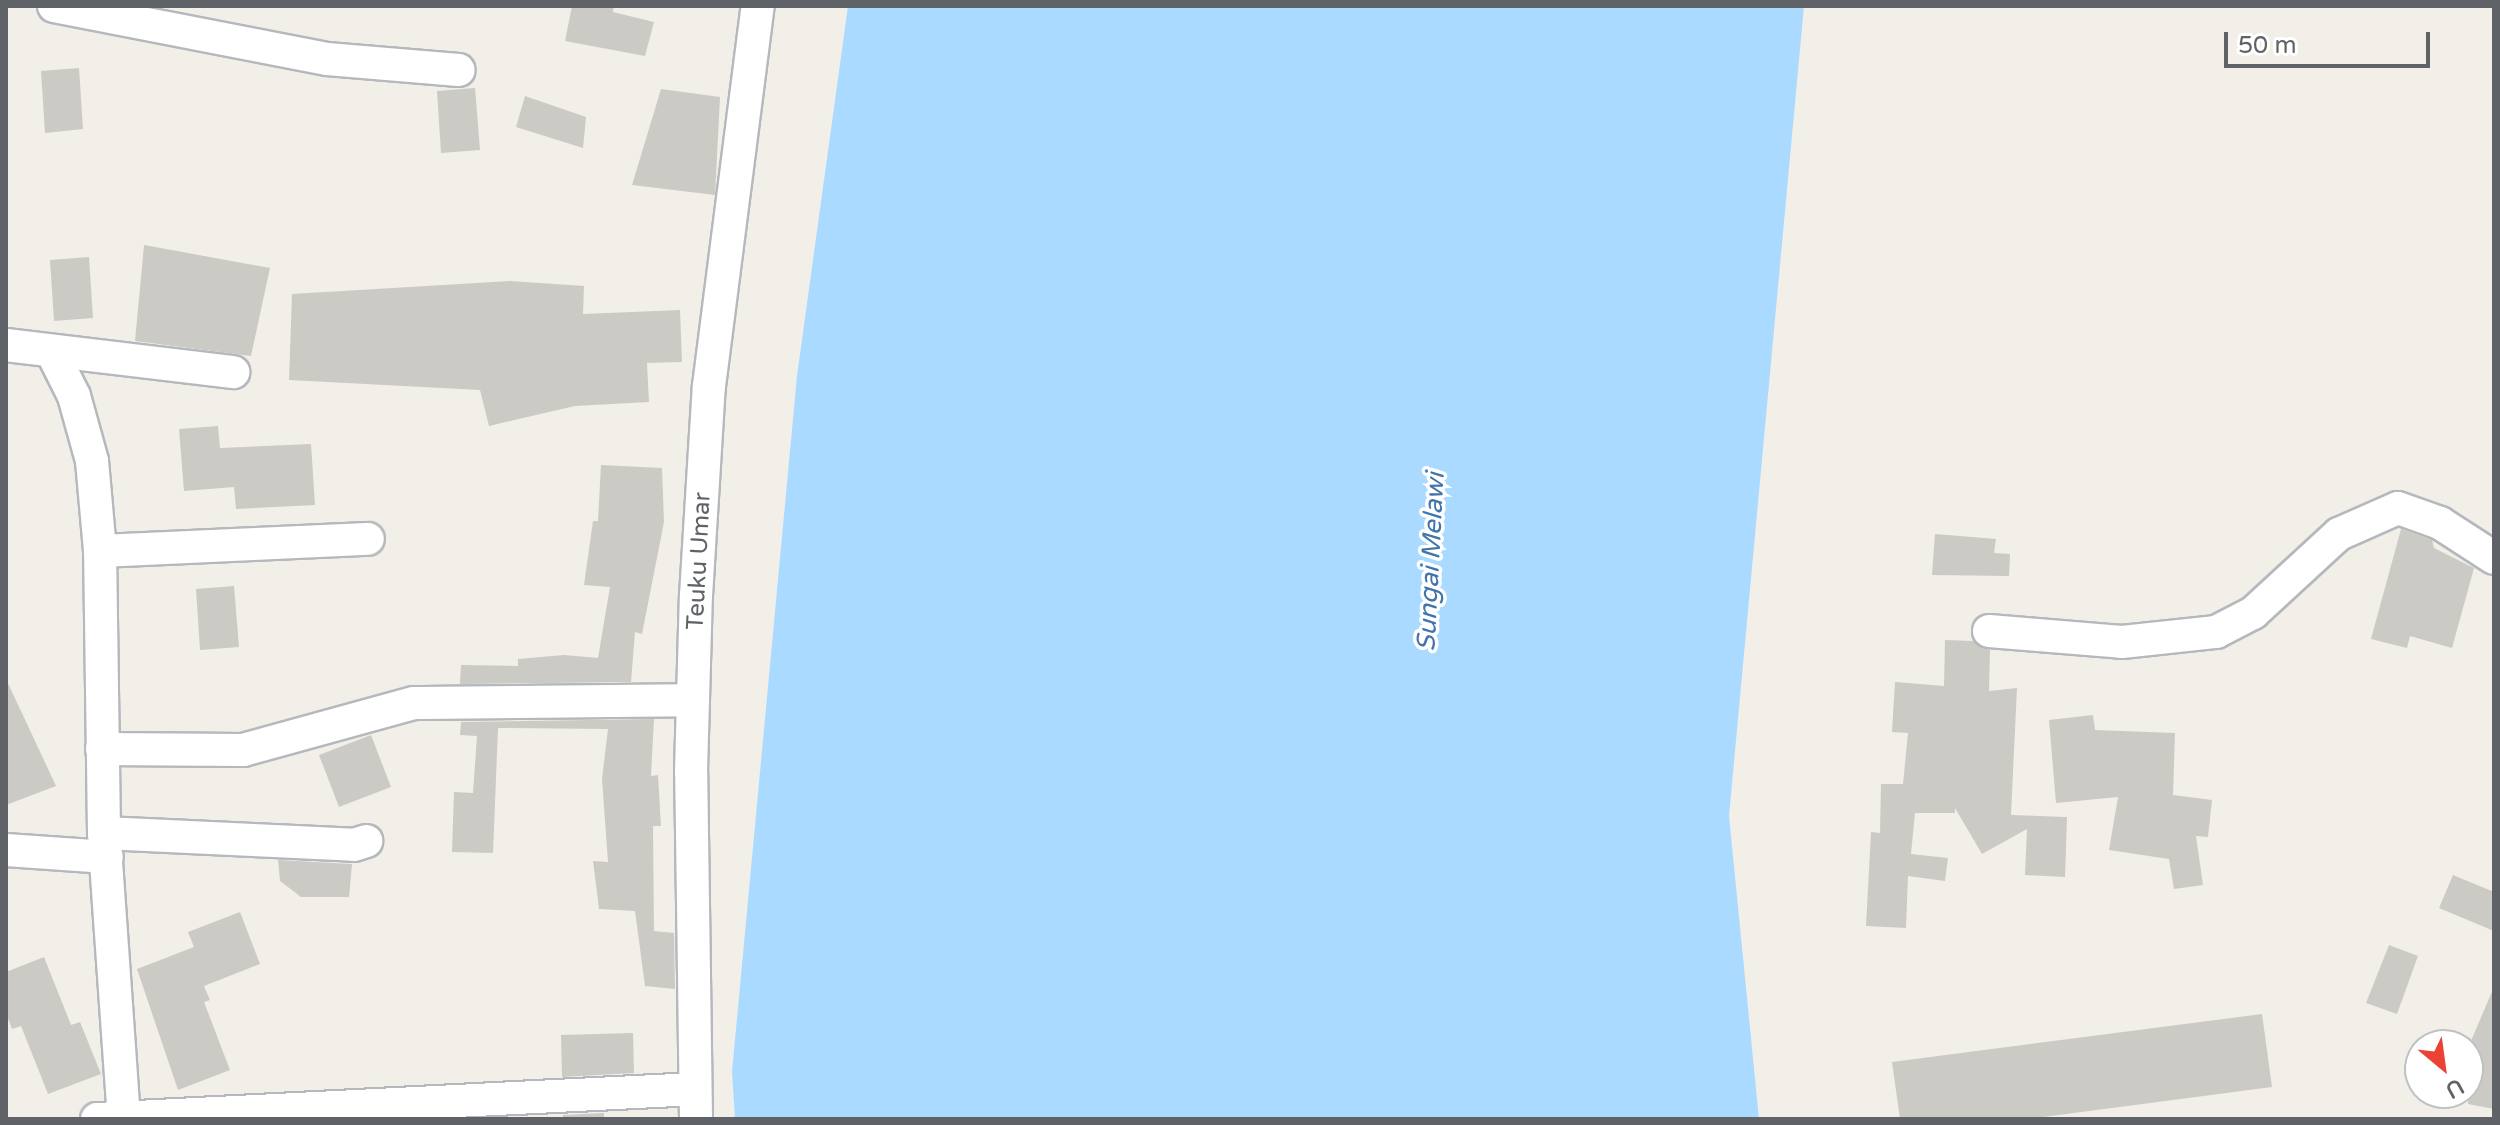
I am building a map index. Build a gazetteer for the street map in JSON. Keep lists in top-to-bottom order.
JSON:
{
  "streets": {
    "street": ["Teuku Umar"]
  },
  "water": ["Sungai Melawi"],
  "scale_bar": "50 m",
  "north": "bottom right"
}
